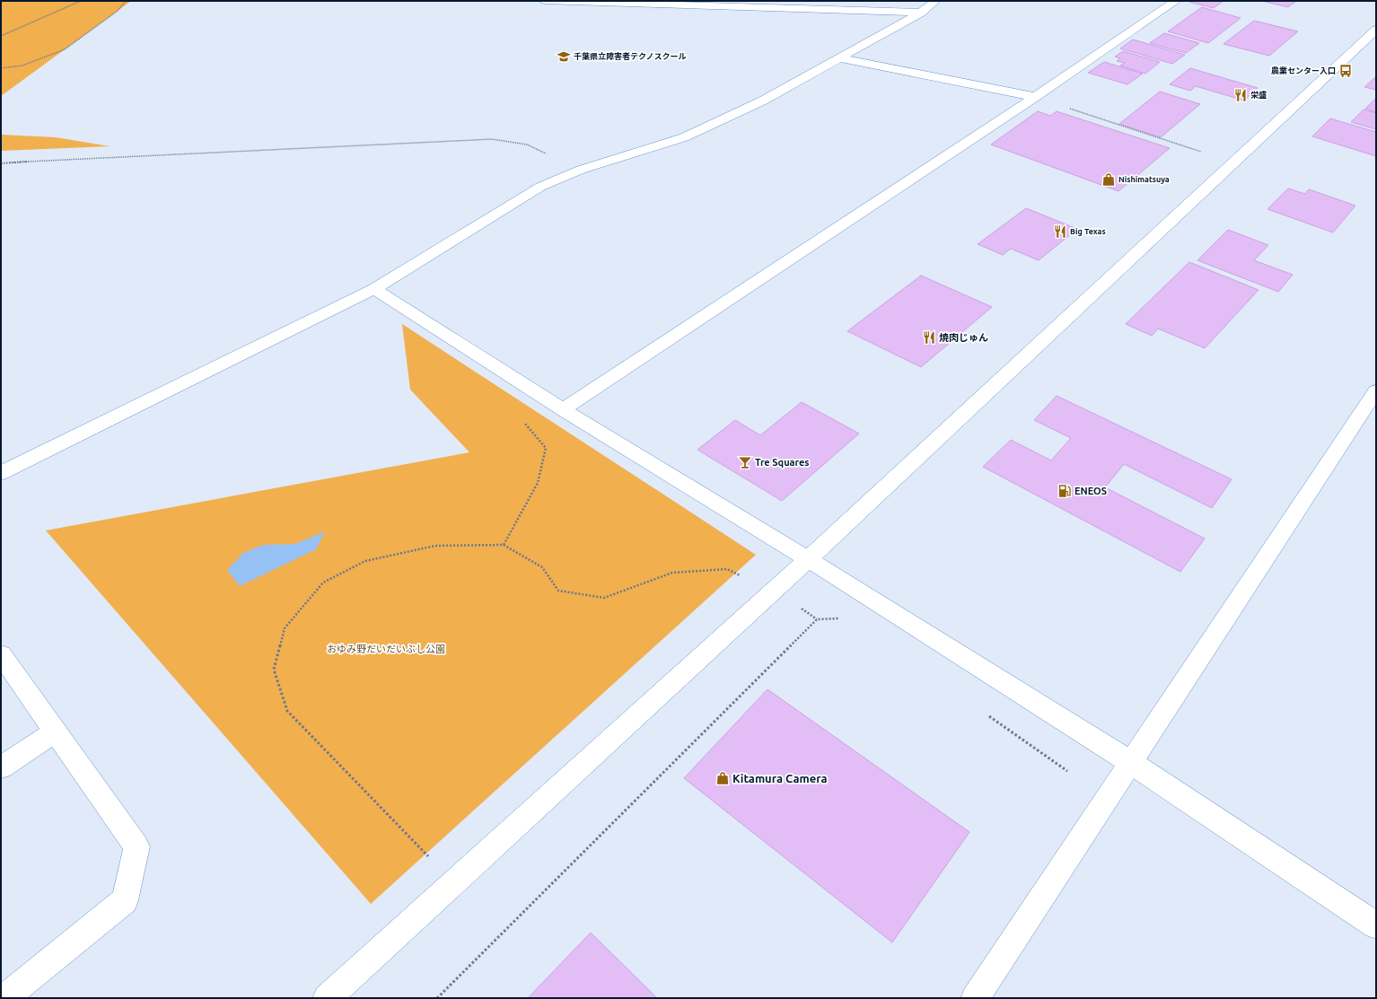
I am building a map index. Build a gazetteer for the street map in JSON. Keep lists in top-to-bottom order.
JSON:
{
  "parks": ["おゆみ野だいだいぶし公園"],
  "places": {
    "school or university": ["千葉県立障害者テクノスクール"],
    "bus stop": ["農業センター入口"],
    "restaurant": ["栄盛", "Big Texas", "焼肉じゅん"],
    "shop": ["Nishimatsuya", "Kitamura Camera"],
    "bar": ["Tre Squares"],
    "fuel station": ["ENEOS"]
  }
}
